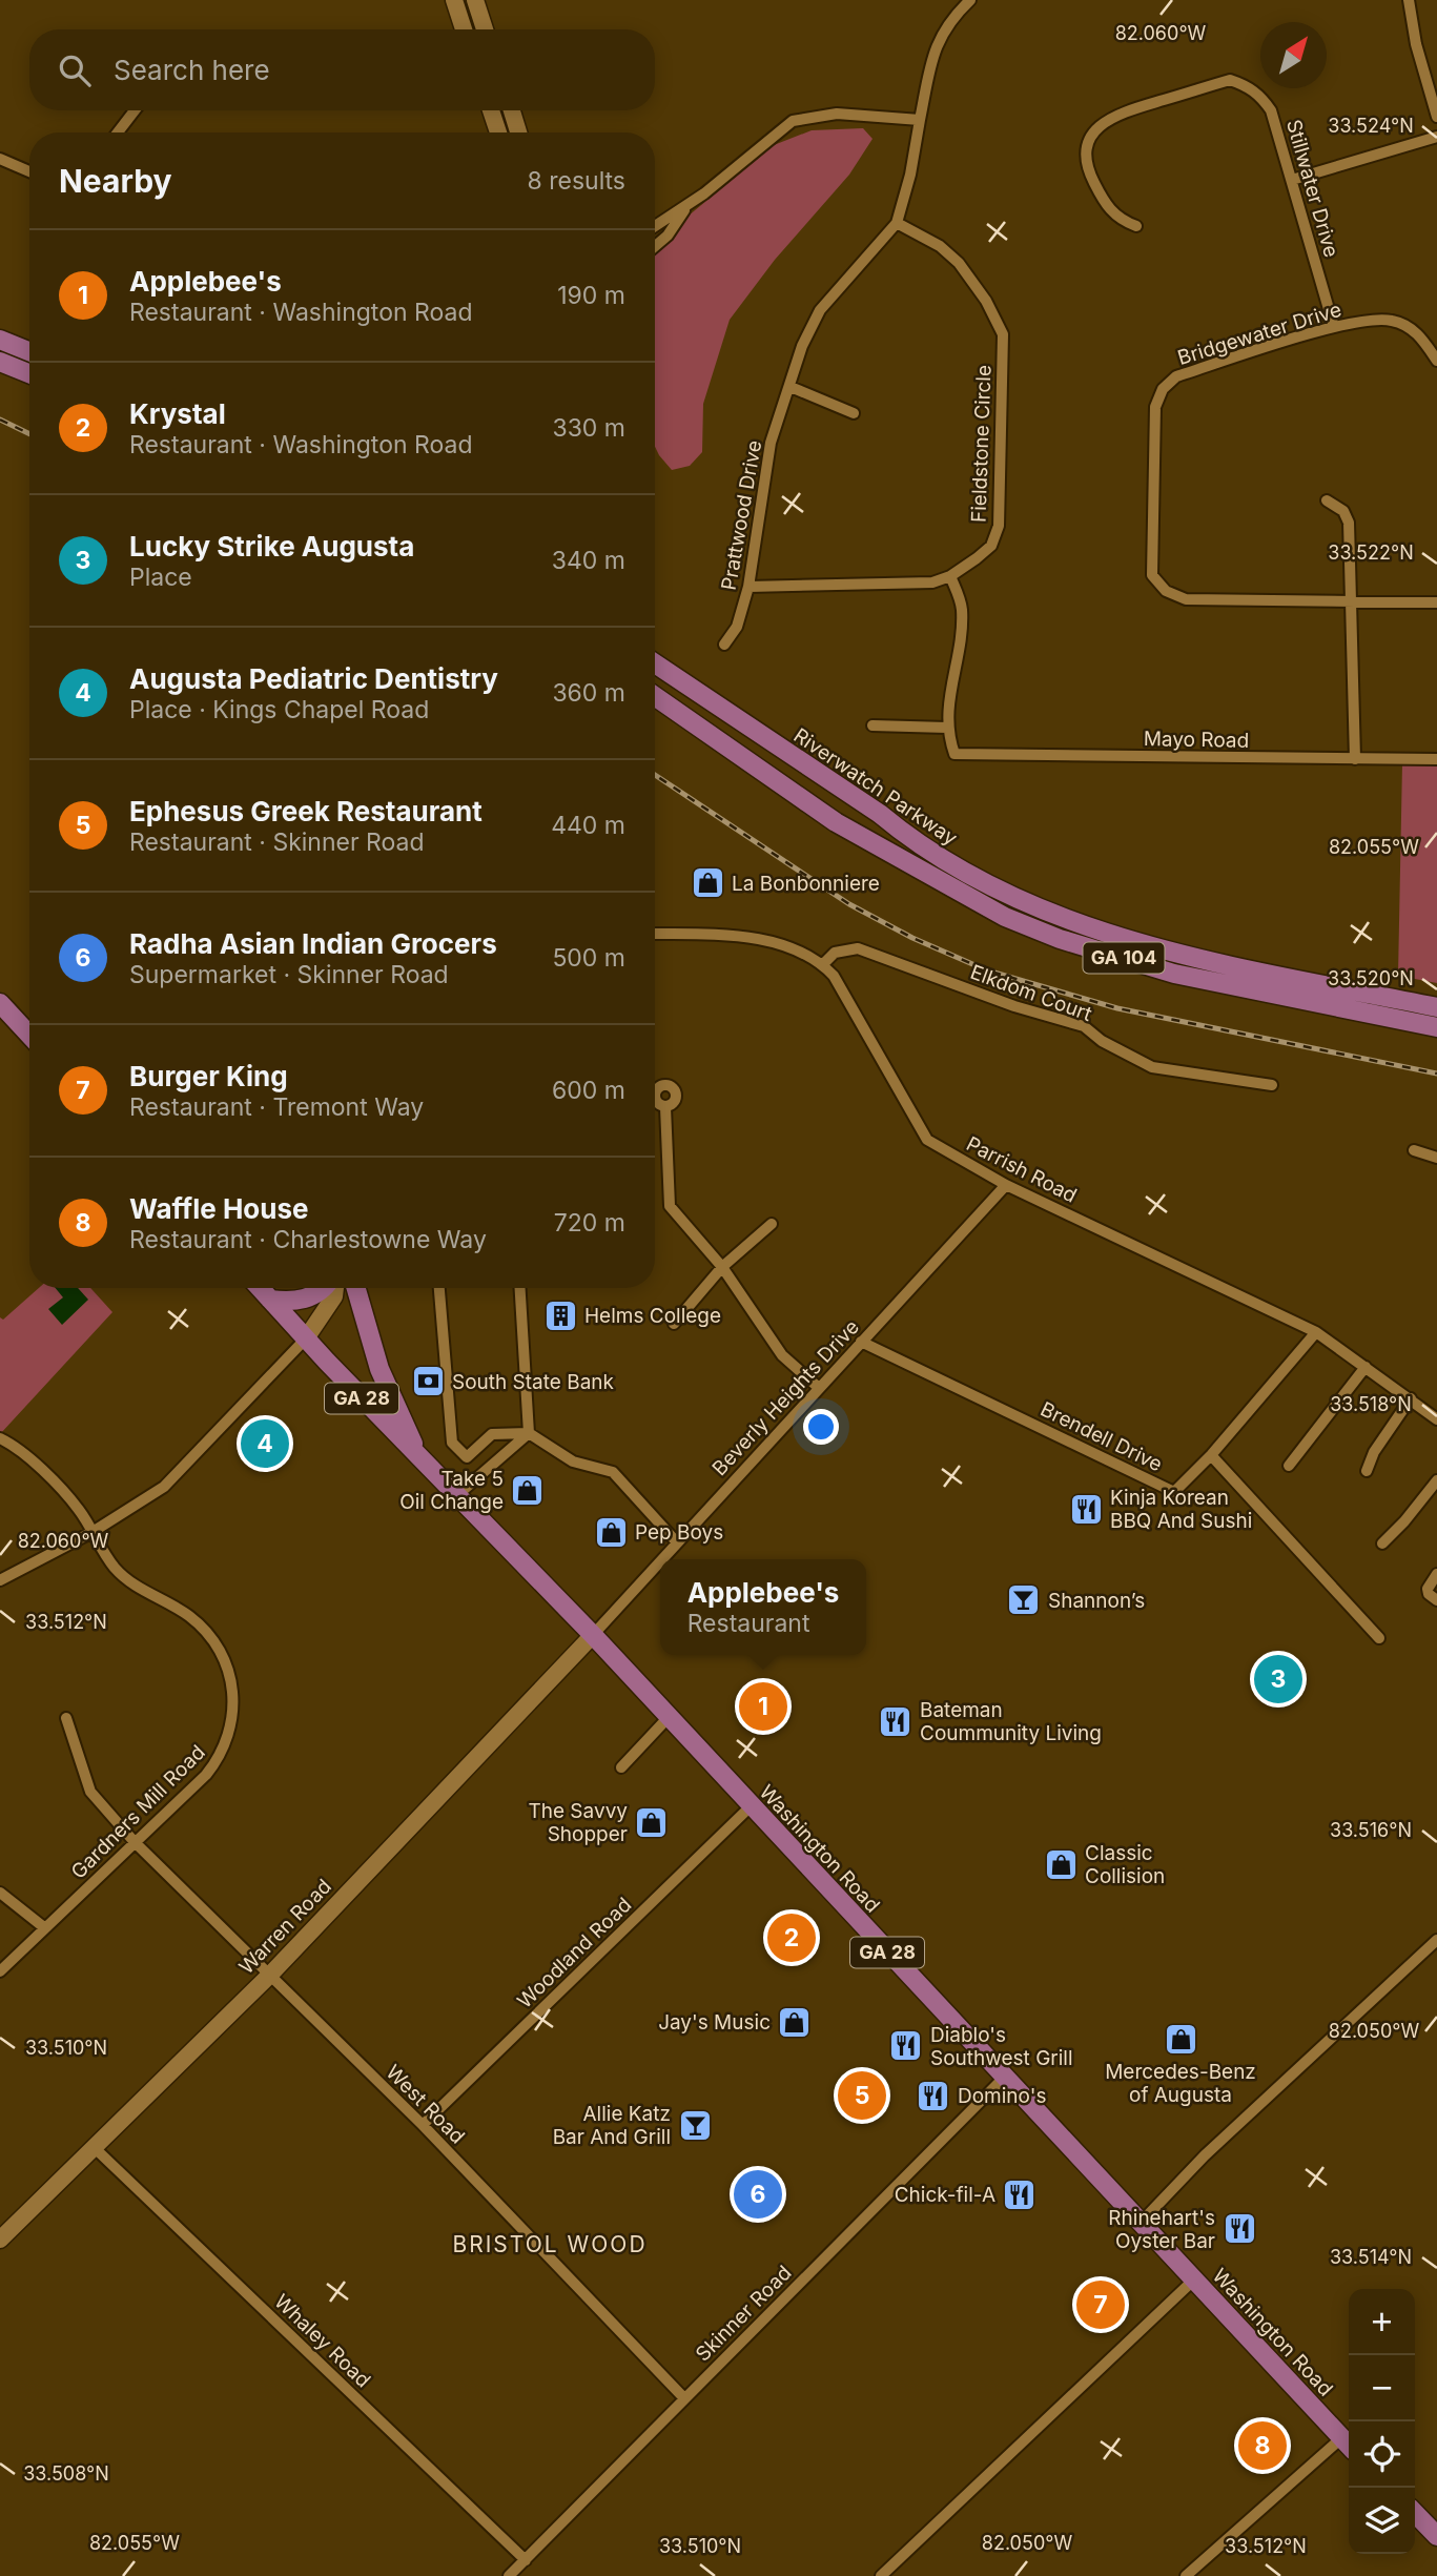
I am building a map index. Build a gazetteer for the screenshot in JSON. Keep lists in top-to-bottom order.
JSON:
{
  "streets": {
    "main road": [
      "Riverwatch Parkway",
      "GA 104",
      "GA 28",
      "Washington Road"
    ],
    "street": [
      "Stillwater Drive",
      "Bridgewater Drive",
      "Fieldstone Circle",
      "Prattwood Drive",
      "Mayo Road",
      "Elkdom Court",
      "Parrish Road",
      "Beverly Heights Drive",
      "Brendell Drive",
      "Gardners Mill Road",
      "Warren Road",
      "Woodland Road",
      "West Road",
      "Skinner Road",
      "Whaley Road"
    ]
  },
  "crossings": [
    ["Stillwater Drive", "Bridgewater Drive"],
    ["Fieldstone Circle", "Prattwood Drive"],
    ["Elkdom Court", "Parrish Road"],
    ["Parrish Road", "Beverly Heights Drive"],
    ["Parrish Road", "Brendell Drive"],
    ["Beverly Heights Drive", "Brendell Drive"],
    ["Beverly Heights Drive", "Washington Road"],
    ["Beverly Heights Drive", "Warren Road"],
    ["GA 28", "Washington Road"],
    ["Gardners Mill Road", "West Road"],
    ["Washington Road", "Warren Road"],
    ["Washington Road", "Woodland Road"],
    ["Washington Road", "Skinner Road"],
    ["Warren Road", "West Road"],
    ["Warren Road", "Whaley Road"],
    ["Woodland Road", "West Road"],
    ["West Road", "Skinner Road"],
    ["Skinner Road", "Whaley Road"]
  ],
  "districts": ["BRISTOL WOOD"],
  "places": {
    "shop": [
      "La Bonbonniere",
      "Take 5 Oil Change",
      "Pep Boys",
      "The Savvy Shopper",
      "Classic Collision",
      "Jay's Music",
      "Mercedes-Benz of Augusta"
    ],
    "building": ["Helms College"],
    "bank": ["South State Bank"],
    "restaurant": [
      "Kinja Korean BBQ And Sushi",
      "Bateman Coummunity Living",
      "Diablo's Southwest Grill",
      "Domino's",
      "Chick-fil-A",
      "Rhinehart's Oyster Bar"
    ],
    "bar": ["Shannon’s", "Allie Katz Bar And Grill"]
  },
  "north": "top right",
  "page": {
    "search": "Search here",
    "heading": ["Nearby", "8 results"],
    "list": [
      {
        "mark": "1",
        "name": "Applebee's",
        "note": "Restaurant · Washington Road",
        "value": "190 m"
      },
      {
        "mark": "2",
        "name": "Krystal",
        "note": "Restaurant · Washington Road",
        "value": "330 m"
      },
      {
        "mark": "3",
        "name": "Lucky Strike Augusta",
        "note": "Place",
        "value": "340 m"
      },
      {
        "mark": "4",
        "name": "Augusta Pediatric Dentistry",
        "note": "Place · Kings Chapel Road",
        "value": "360 m"
      },
      {
        "mark": "5",
        "name": "Ephesus Greek Restaurant",
        "note": "Restaurant · Skinner Road",
        "value": "440 m"
      },
      {
        "mark": "6",
        "name": "Radha Asian Indian Grocers",
        "note": "Supermarket · Skinner Road",
        "value": "500 m"
      },
      {
        "mark": "7",
        "name": "Burger King",
        "note": "Restaurant · Tremont Way",
        "value": "600 m"
      },
      {
        "mark": "8",
        "name": "Waffle House",
        "note": "Restaurant · Charlestowne Way",
        "value": "720 m"
      }
    ],
    "pins": [
      "4",
      "3",
      "1",
      "2",
      "5",
      "6",
      "7",
      "8"
    ],
    "popup": ["Applebee's", "Restaurant"],
    "map_buttons": ["+", "−"]
  },
  "coordinates": [
    "82.060°W",
    "33.524°N",
    "33.522°N",
    "82.055°W",
    "33.520°N",
    "33.518°N",
    "33.512°N",
    "33.516°N",
    "82.050°W",
    "33.510°N",
    "33.514°N",
    "33.508°N"
  ]
}
